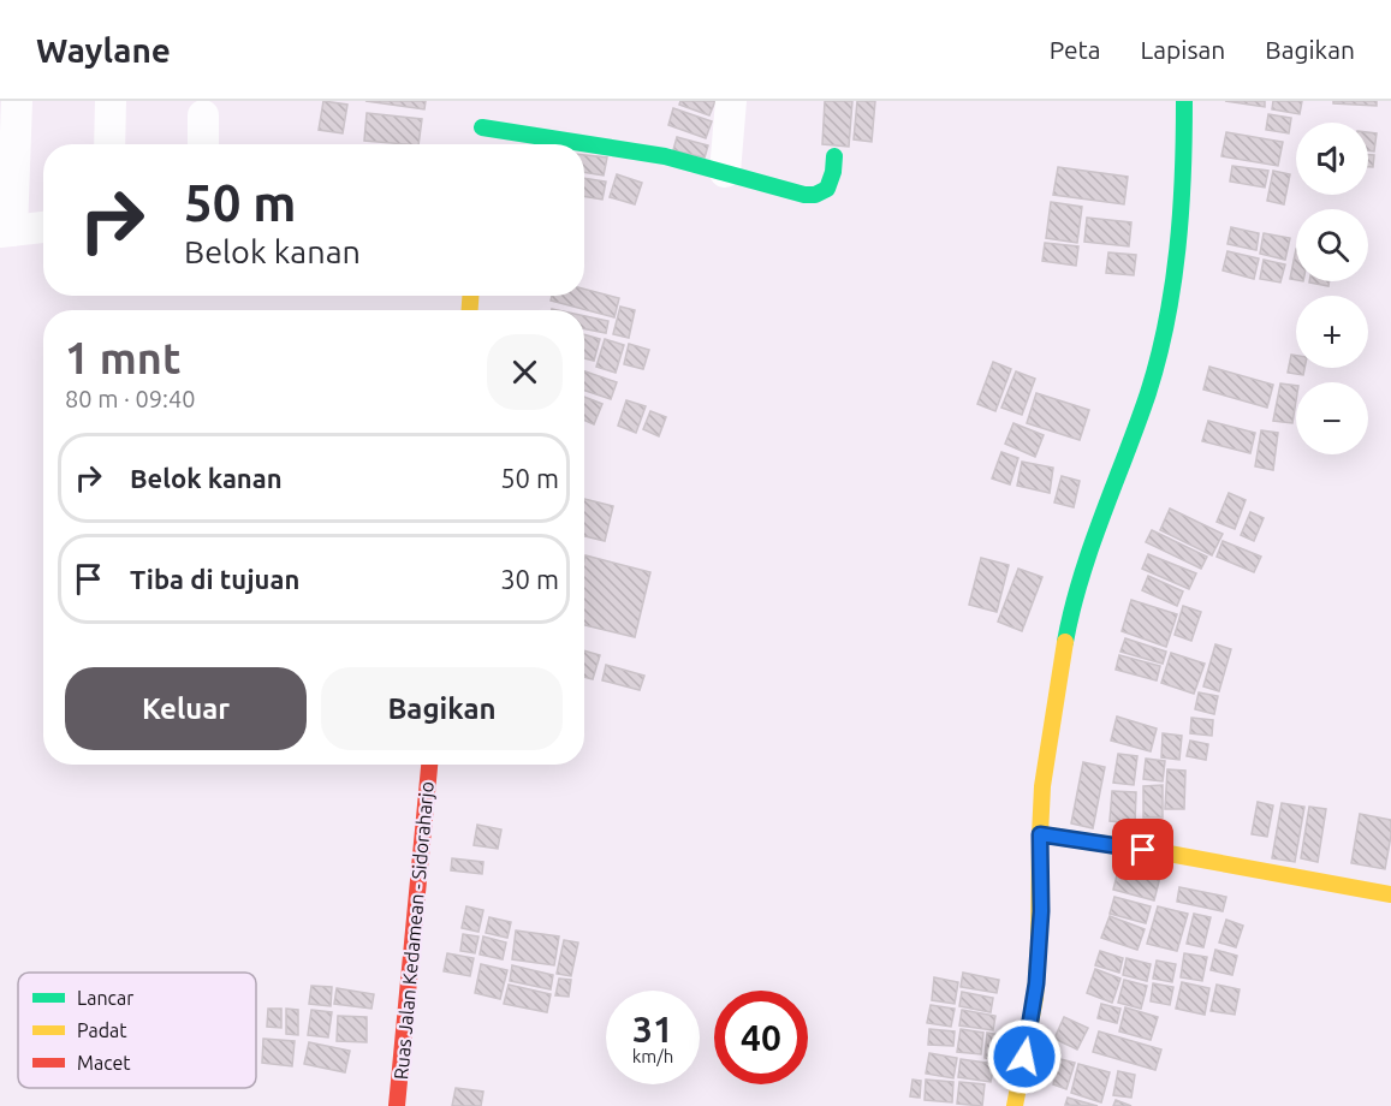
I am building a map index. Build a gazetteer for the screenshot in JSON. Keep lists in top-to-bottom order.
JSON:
{
  "streets": {
    "street": ["Ruas Jalan Kedamean - Sidoraharjo"]
  },
  "legend": ["Lancar", "Padat", "Macet"],
  "page": {
    "header": "Waylane",
    "nav": ["Peta", "Lapisan", "Bagikan"],
    "map_buttons": ["+", "−"],
    "turn": ["50 m", "Belok kanan"],
    "heading": ["1 mnt", "80 m · 09:40"],
    "list": [
      {
        "name": "Belok kanan",
        "value": "50 m"
      },
      {
        "name": "Tiba di tujuan",
        "value": "30 m"
      }
    ],
    "buttons": ["Keluar", "Bagikan"],
    "speed": "31 km/h",
    "limit": "40"
  }
}
